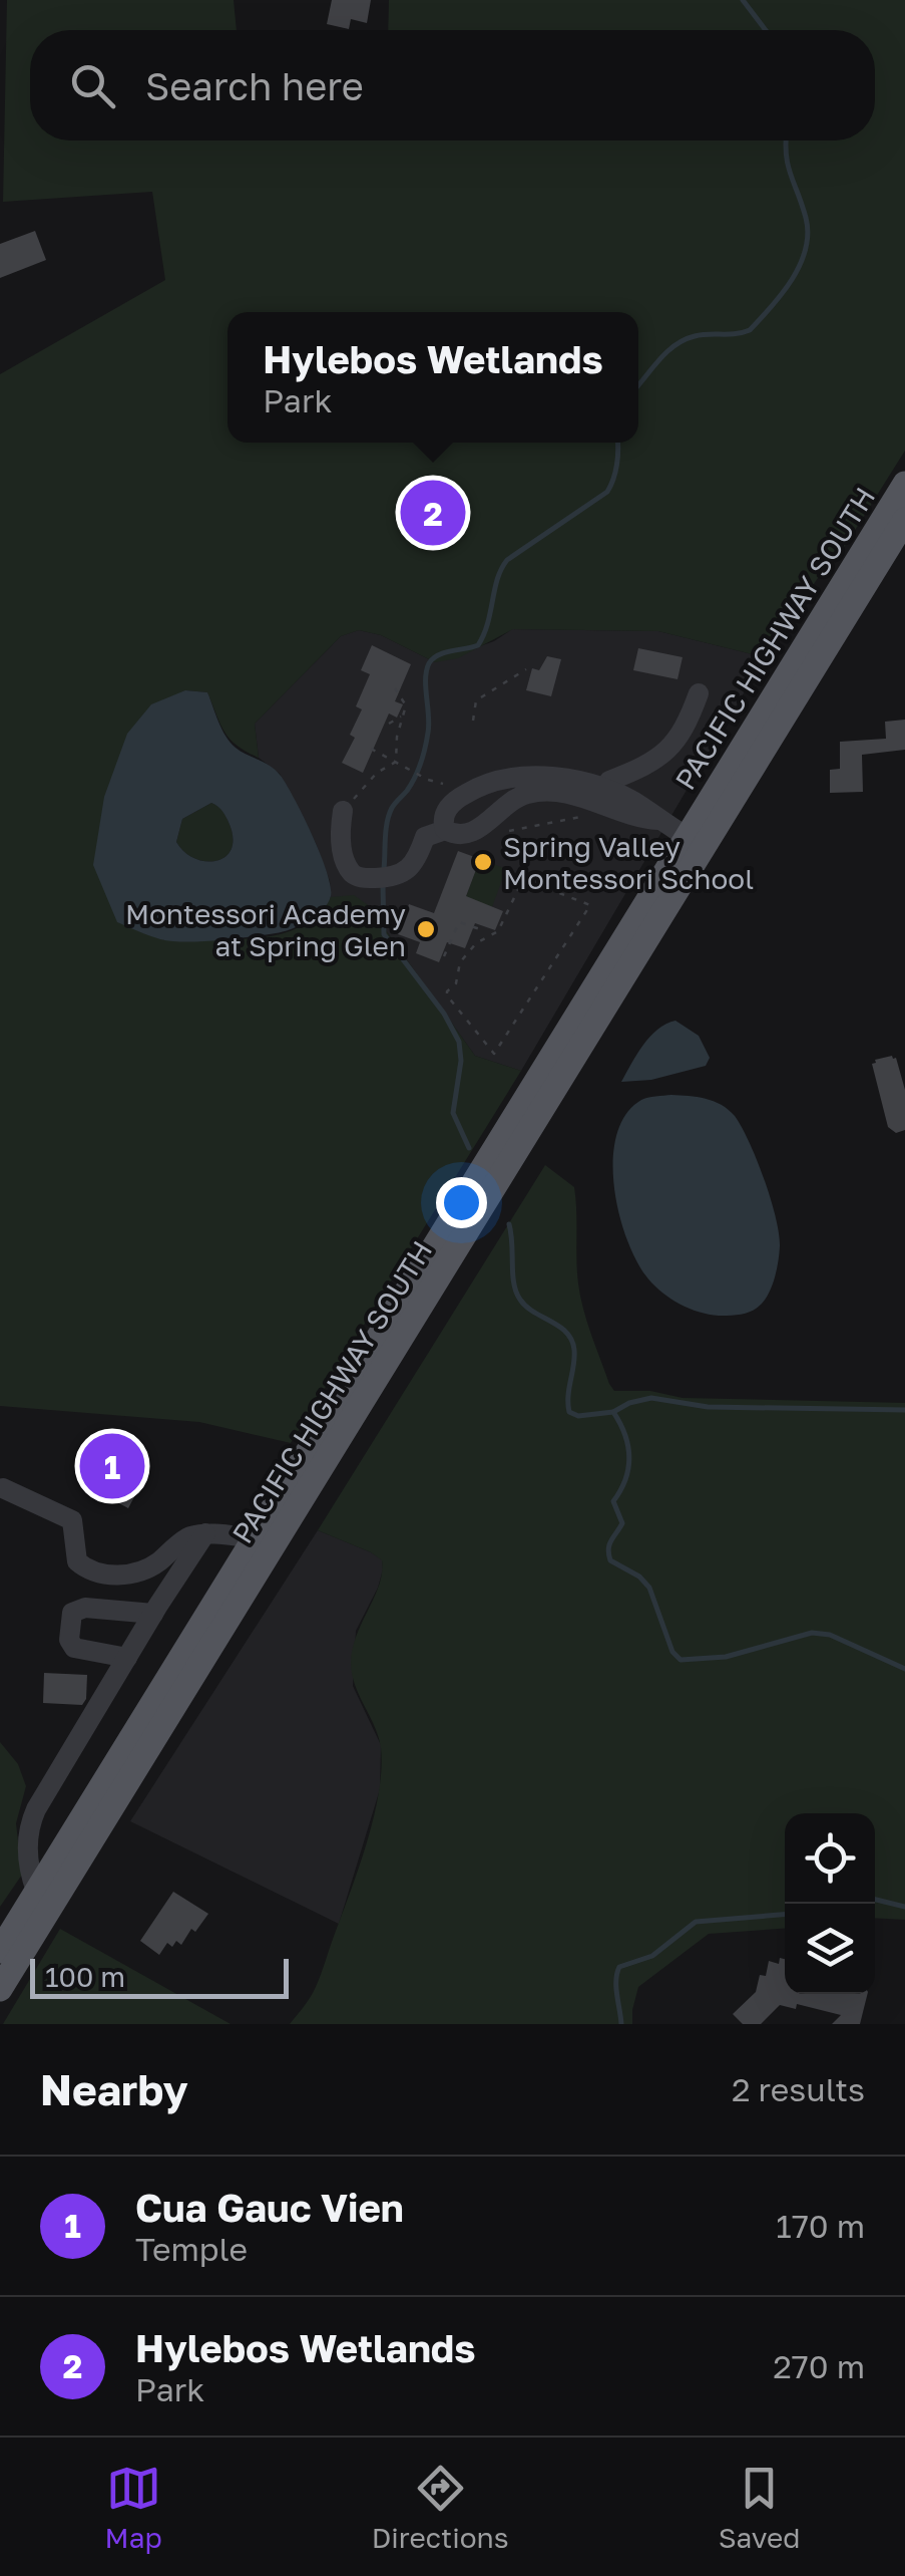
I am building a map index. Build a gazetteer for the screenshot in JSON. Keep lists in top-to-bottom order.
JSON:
{
  "streets": {
    "main road": ["PACIFIC HIGHWAY SOUTH"]
  },
  "places": ["Spring Valley Montessori School", "Montessori Academy at Spring Glen"],
  "scale_bar": "100 m",
  "page": {
    "search": "Search here",
    "popup": ["Hylebos Wetlands", "Park"],
    "pins": ["2", "1"],
    "scale": "100 m",
    "heading": ["Nearby", "2 results"],
    "list": [
      {
        "mark": "1",
        "name": "Cua Gauc Vien",
        "note": "Temple",
        "value": "170 m"
      },
      {
        "mark": "2",
        "name": "Hylebos Wetlands",
        "note": "Park",
        "value": "270 m"
      }
    ],
    "nav": ["Map", "Directions", "Saved"]
  }
}
